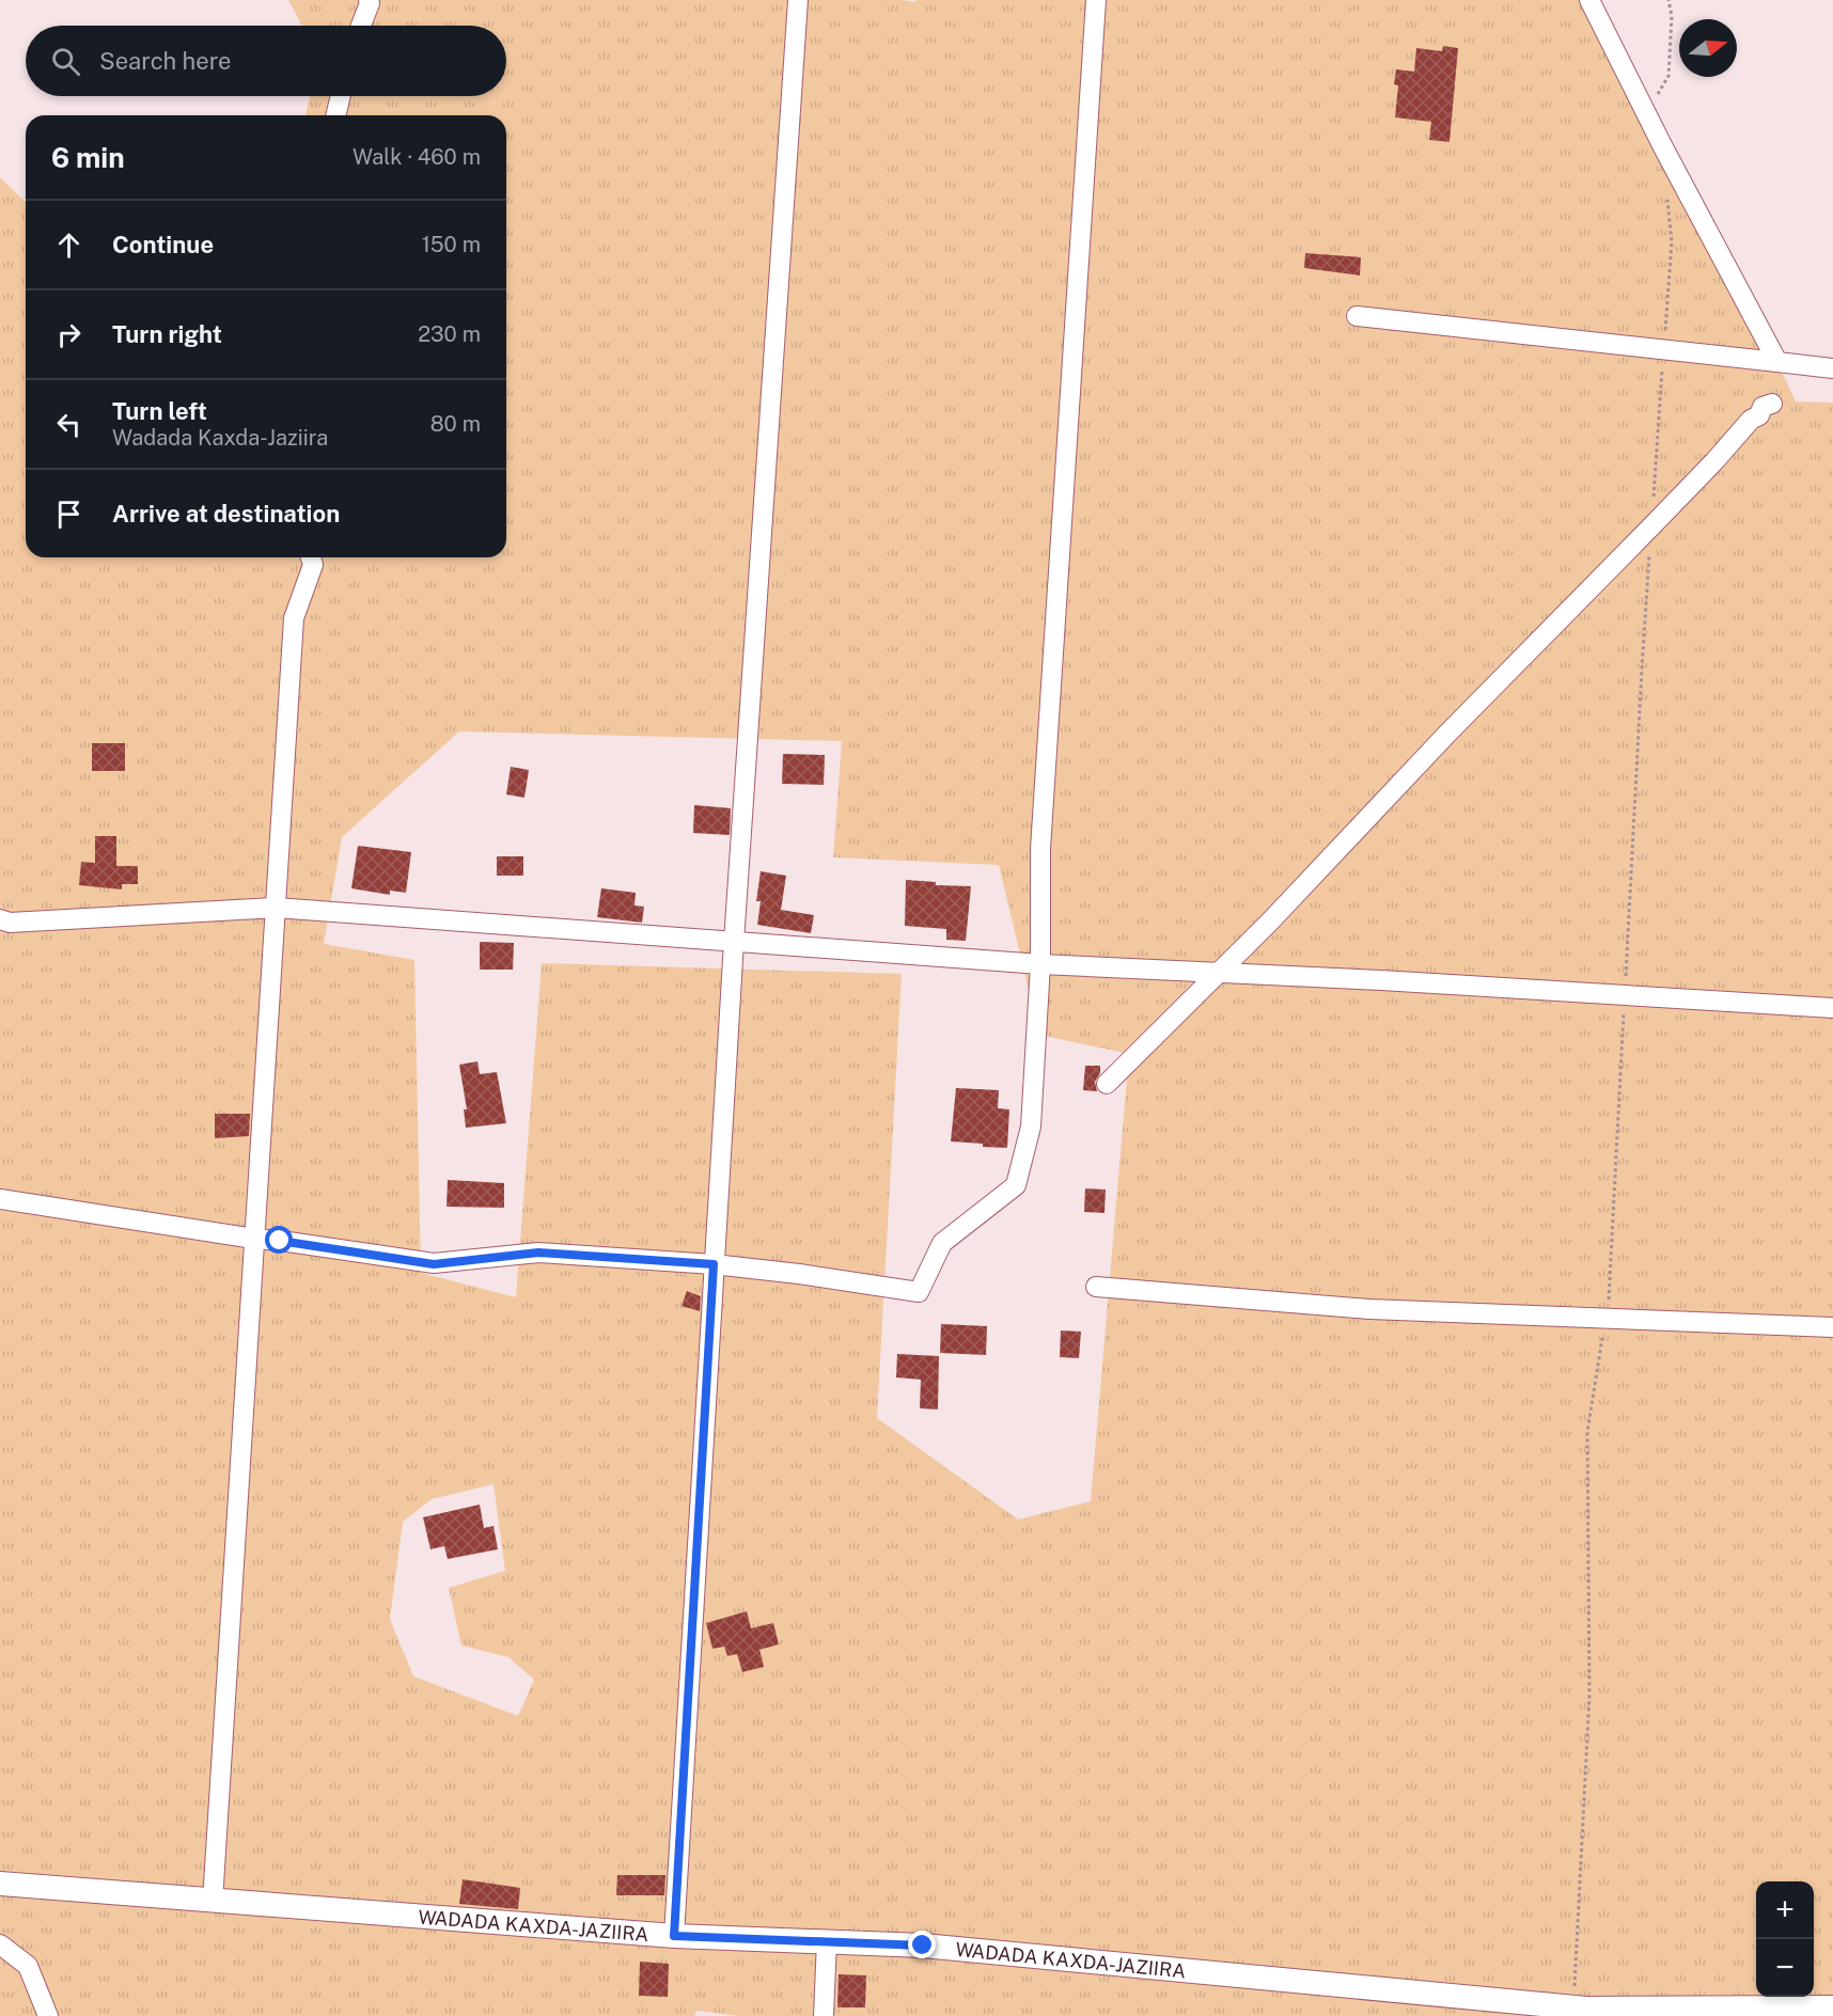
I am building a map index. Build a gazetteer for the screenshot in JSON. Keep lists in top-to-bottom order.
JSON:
{
  "streets": {
    "street": ["WADADA KAXDA-JAZIIRA"]
  },
  "north": "right",
  "page": {
    "search": "Search here",
    "heading": ["6 min", "Walk · 460 m"],
    "list": [
      ["Continue", "150 m"],
      ["Turn right", "230 m"],
      ["Turn left", "Wadada Kaxda-Jaziira", "80 m"],
      "Arrive at destination"
    ],
    "map_buttons": ["+", "−"]
  }
}
